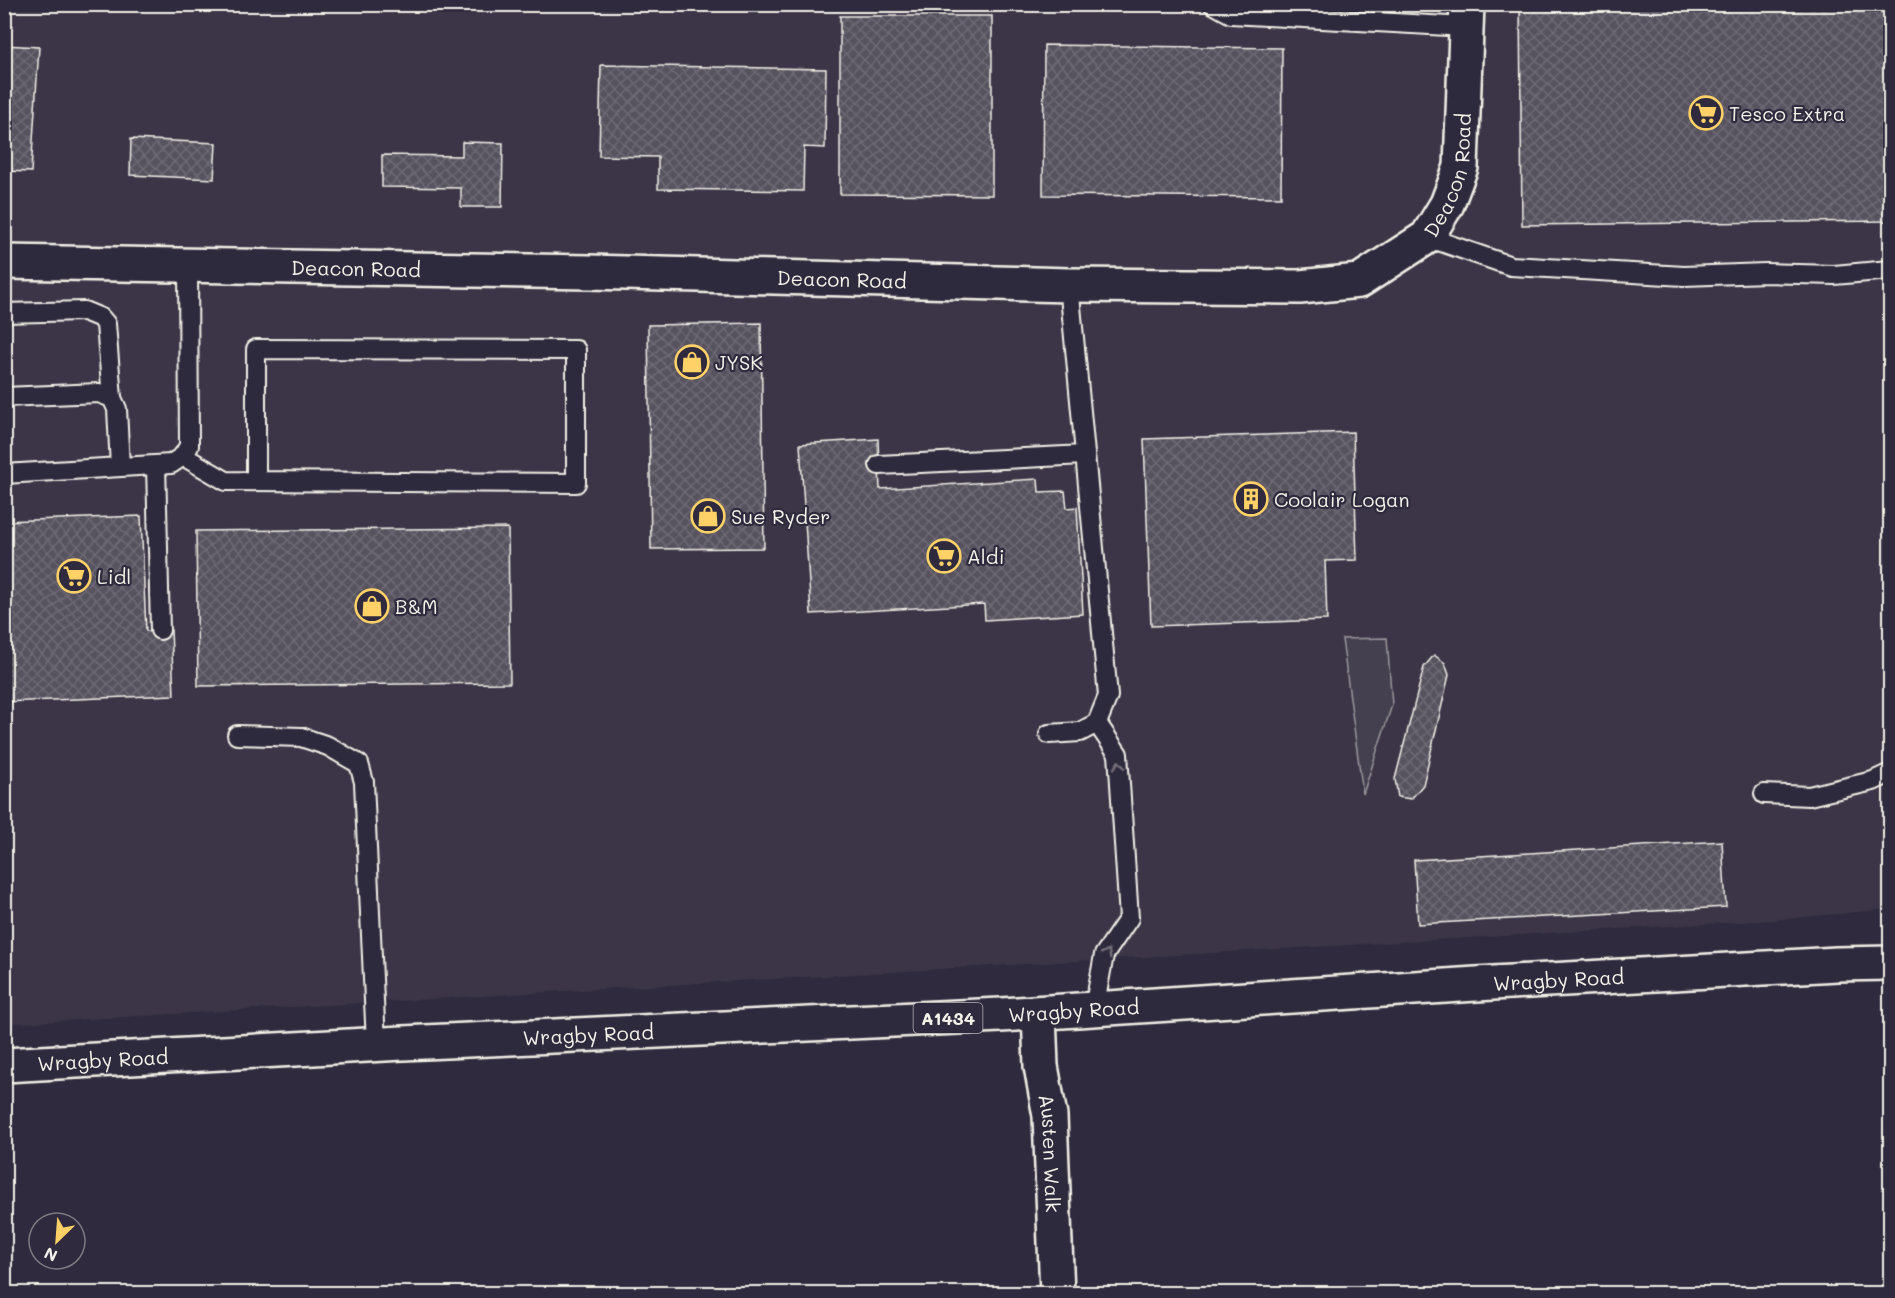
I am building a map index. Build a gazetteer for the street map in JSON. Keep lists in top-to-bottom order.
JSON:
{
  "streets": {
    "street": [
      "Deacon Road",
      "Wragby Road",
      "A1434",
      "Austen Walk"
    ]
  },
  "crossings": [
    ["Wragby Road", "Austen Walk"]
  ],
  "places": {
    "supermarket": ["Tesco Extra", "Aldi", "Lidl"],
    "shop": ["JYSK", "Sue Ryder", "B&M"],
    "building": ["Coolair Logan"]
  },
  "north": "bottom left"
}
